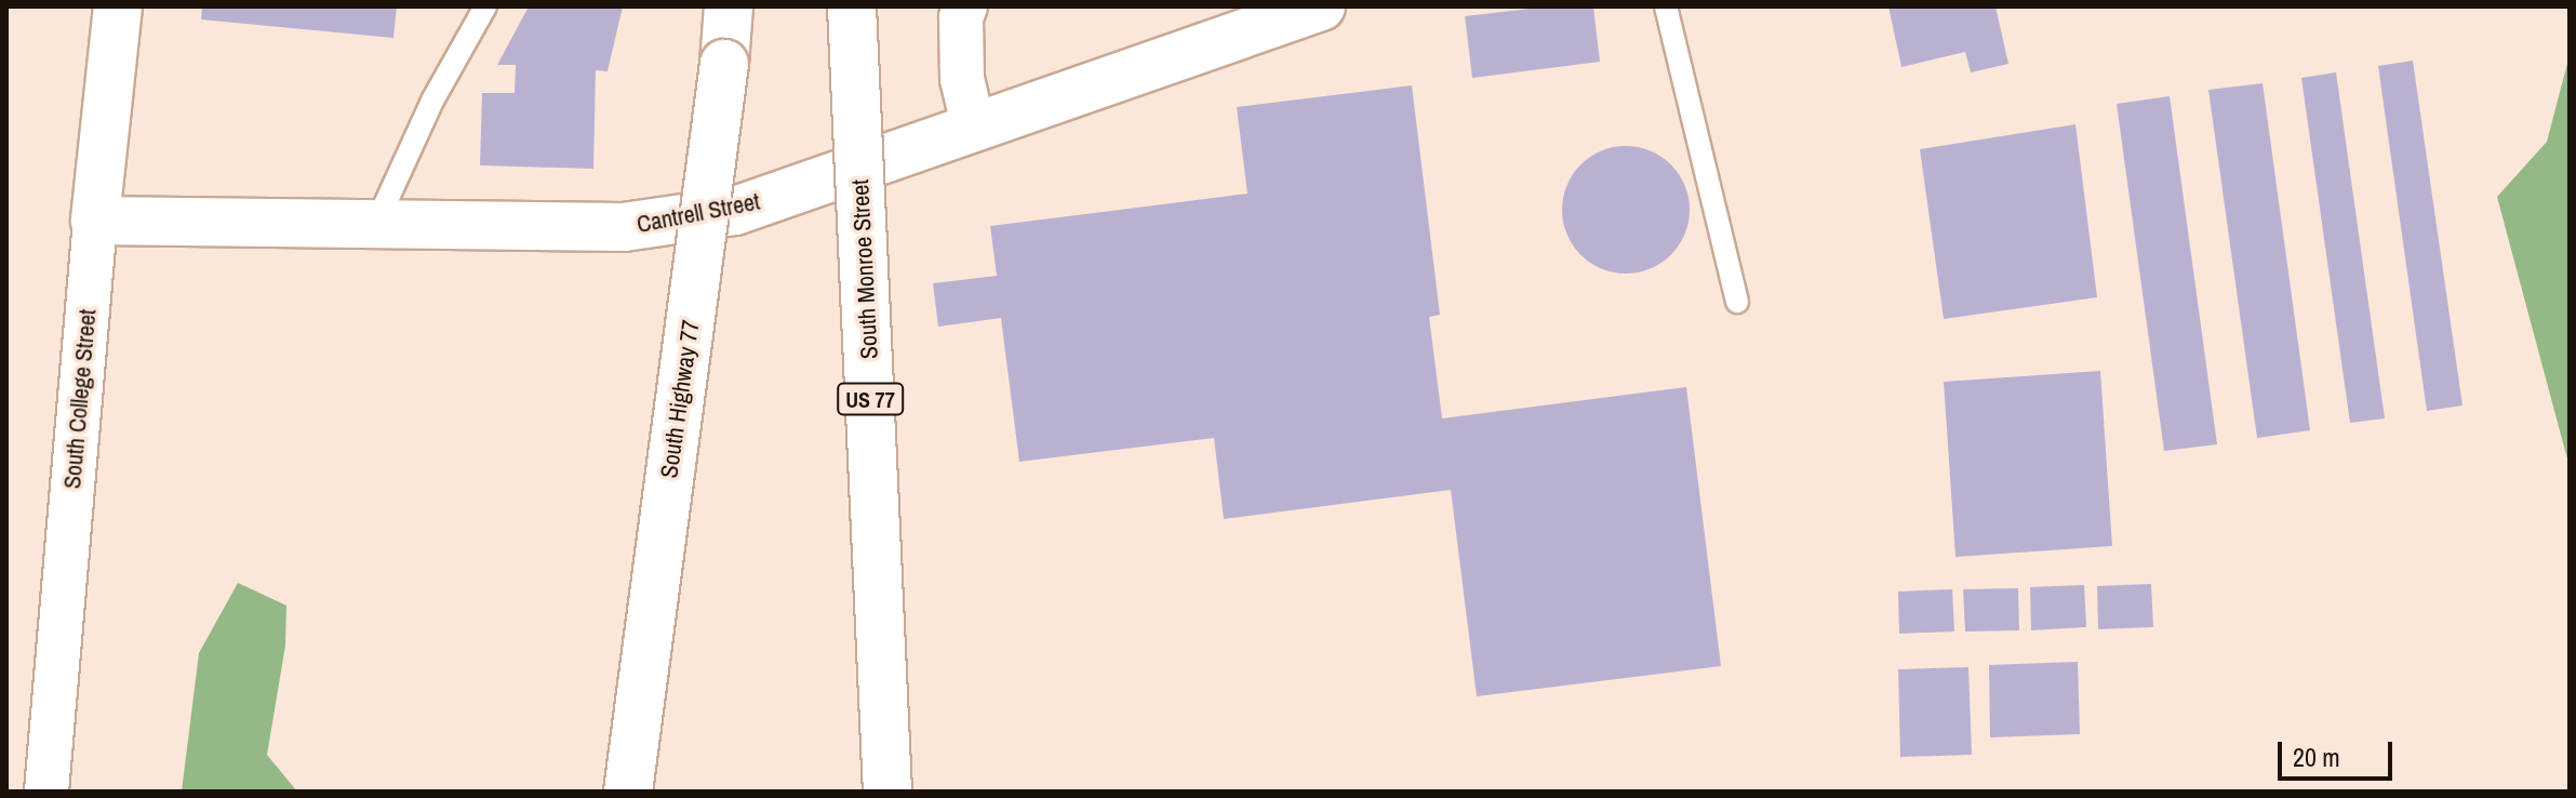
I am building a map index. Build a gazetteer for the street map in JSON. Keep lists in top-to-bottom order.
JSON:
{
  "streets": {
    "main road": [
      "Cantrell Street",
      "South Monroe Street",
      "South College Street",
      "South Highway 77",
      "US 77"
    ]
  },
  "crossings": [
    ["Cantrell Street", "South College Street"]
  ],
  "scale_bar": "20 m"
}
